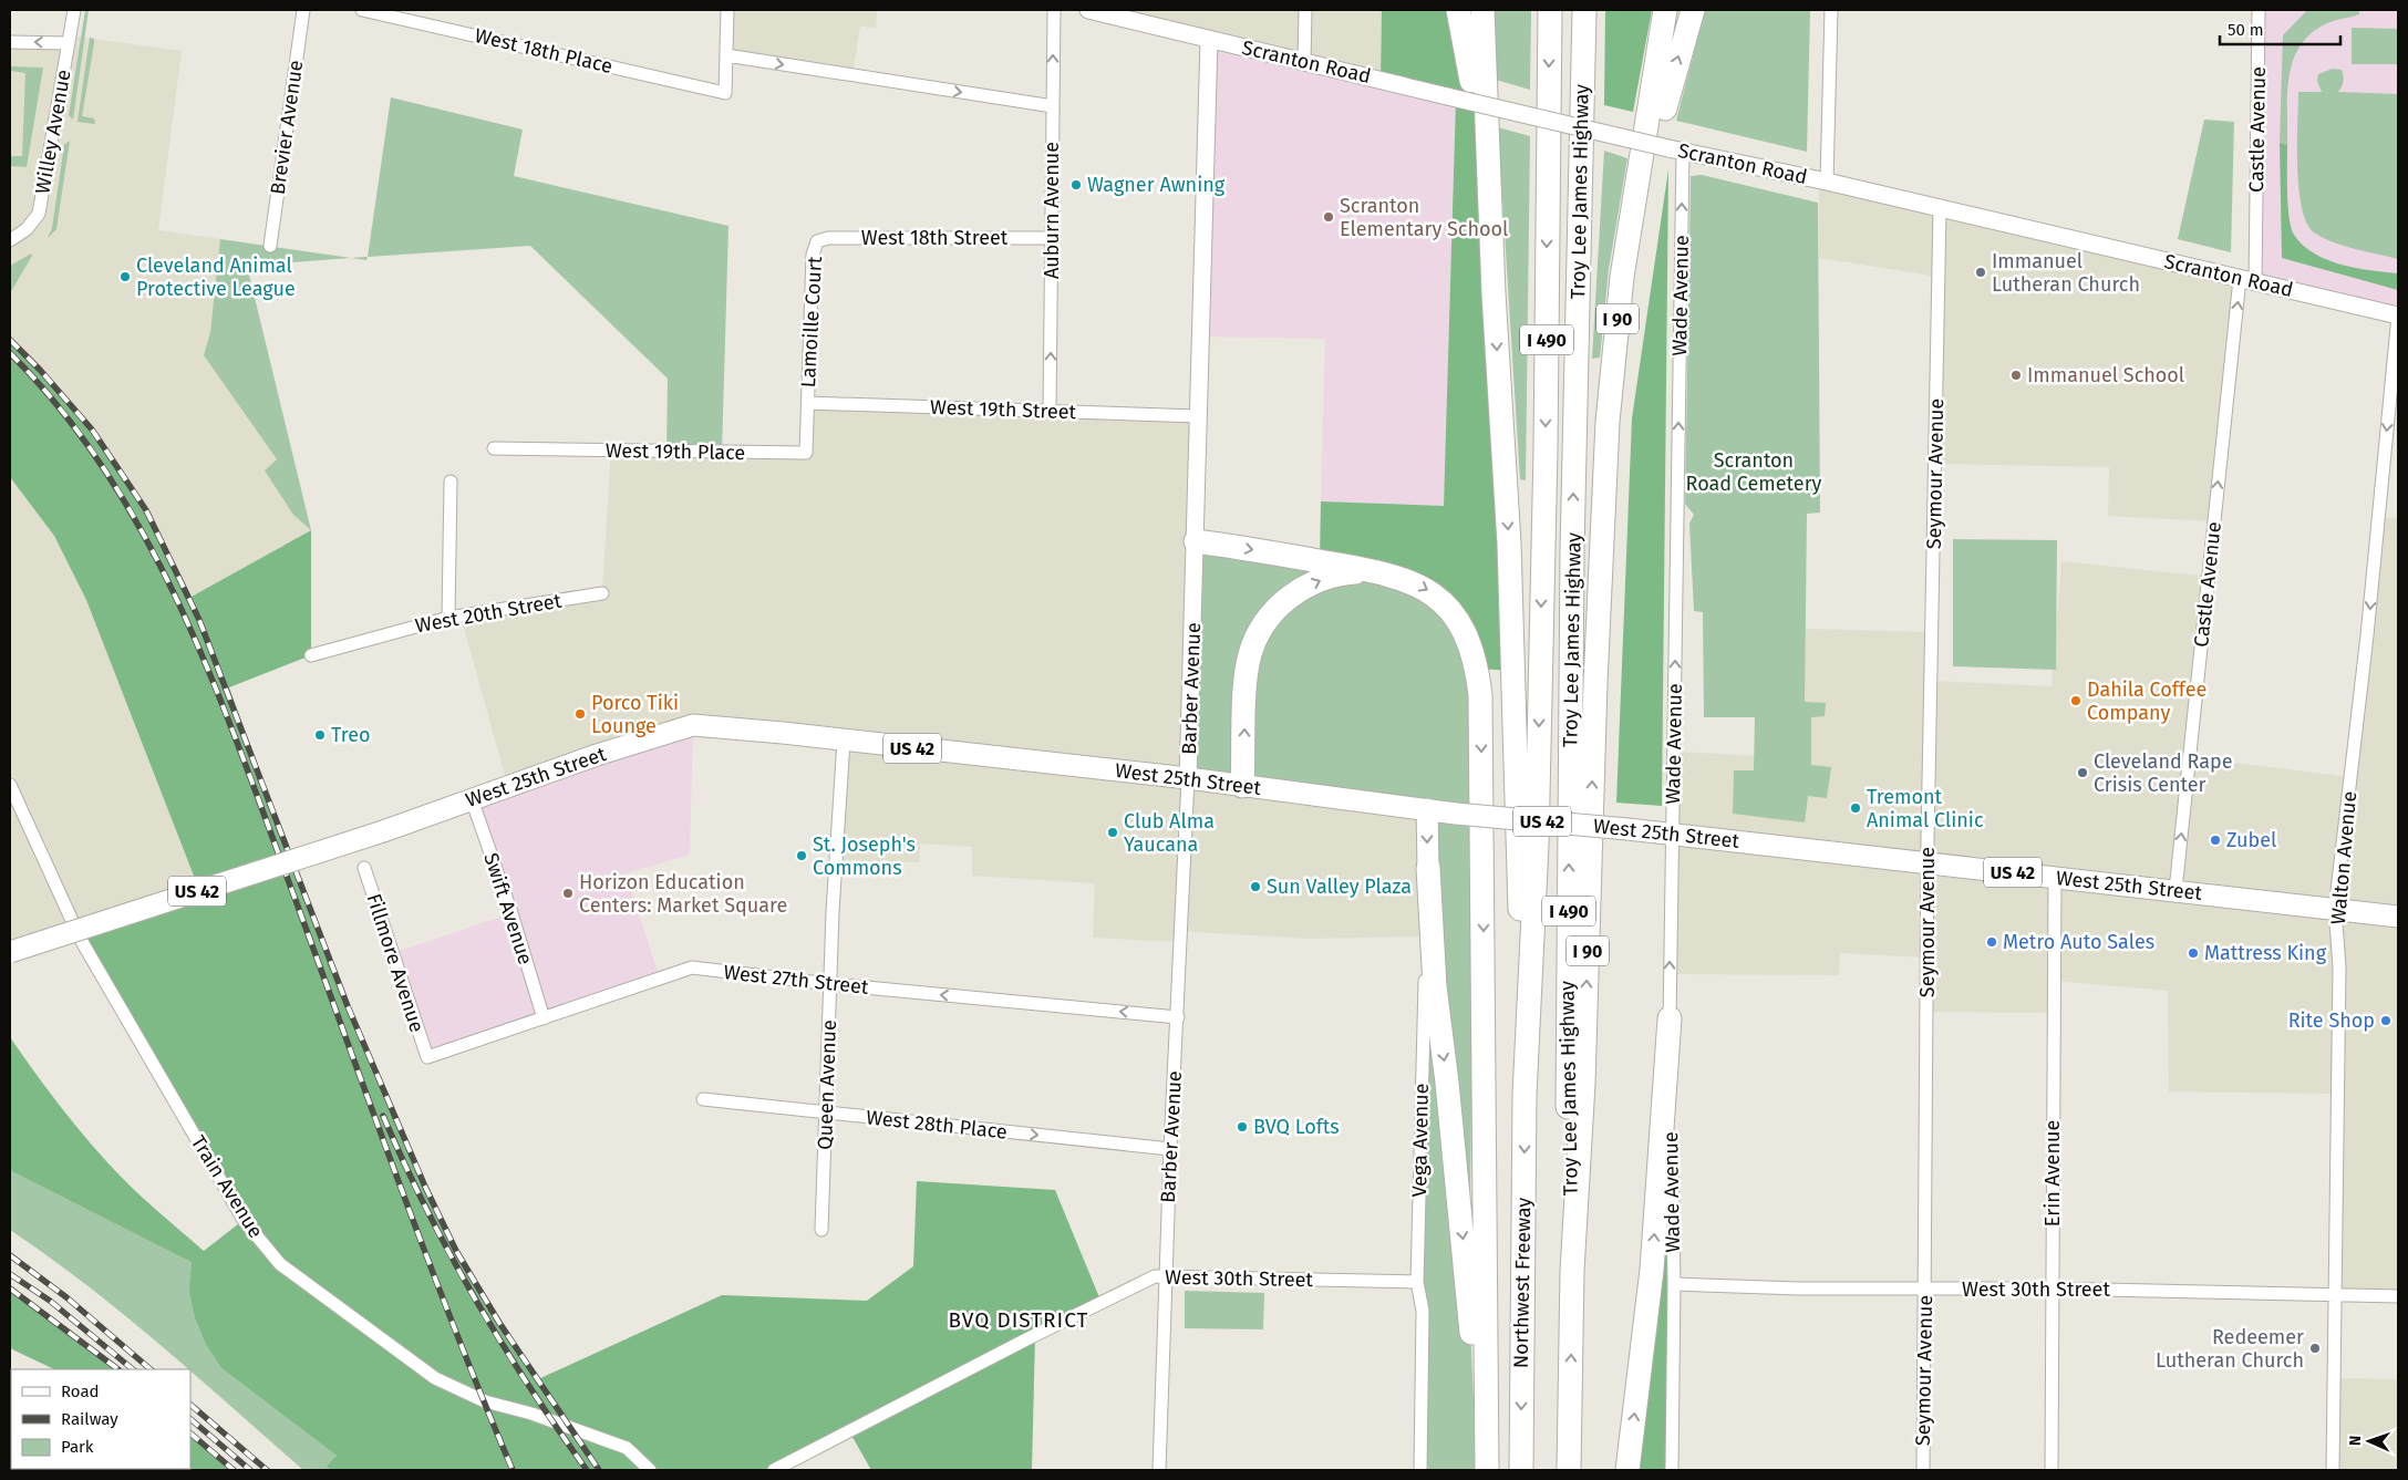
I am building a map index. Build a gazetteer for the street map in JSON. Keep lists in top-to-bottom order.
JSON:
{
  "streets": {
    "highway": [
      "Troy Lee James Highway",
      "I 90",
      "I 490",
      "Northwest Freeway"
    ],
    "main road": ["US 42", "West 25th Street", "Vega Avenue"],
    "street": [
      "West 18th Place",
      "Scranton Road",
      "Brevier Avenue",
      "Castle Avenue",
      "Willey Avenue",
      "Auburn Avenue",
      "West 18th Street",
      "Wade Avenue",
      "Lamoille Court",
      "West 19th Street",
      "West 19th Place",
      "Seymour Avenue",
      "West 20th Street",
      "Barber Avenue",
      "Walton Avenue",
      "Swift Avenue",
      "Fillmore Avenue",
      "West 27th Street",
      "Queen Avenue",
      "West 28th Place",
      "Erin Avenue",
      "Train Avenue",
      "West 30th Street"
    ]
  },
  "crossings": [
    ["Scranton Road", "Castle Avenue"],
    ["Scranton Road", "Wade Avenue"],
    ["Scranton Road", "Seymour Avenue"],
    ["Scranton Road", "Barber Avenue"],
    ["Scranton Road", "Walton Avenue"],
    ["Castle Avenue", "West 25th Street"],
    ["Troy Lee James Highway", "I 90"],
    ["Troy Lee James Highway", "Northwest Freeway"],
    ["Auburn Avenue", "West 18th Street"],
    ["Auburn Avenue", "West 19th Street"],
    ["West 18th Street", "Lamoille Court"],
    ["Wade Avenue", "West 25th Street"],
    ["Wade Avenue", "West 30th Street"],
    ["Lamoille Court", "West 19th Street"],
    ["Lamoille Court", "West 19th Place"],
    ["West 19th Street", "West 19th Place"],
    ["West 19th Street", "Barber Avenue"],
    ["Seymour Avenue", "West 25th Street"],
    ["Seymour Avenue", "West 30th Street"],
    ["Barber Avenue", "West 25th Street"],
    ["Barber Avenue", "West 27th Street"],
    ["Barber Avenue", "West 28th Place"],
    ["Barber Avenue", "West 30th Street"],
    ["West 25th Street", "Walton Avenue"],
    ["West 25th Street", "Swift Avenue"],
    ["West 25th Street", "Queen Avenue"],
    ["West 25th Street", "Vega Avenue"],
    ["West 25th Street", "Erin Avenue"],
    ["Walton Avenue", "West 30th Street"],
    ["Swift Avenue", "West 27th Street"],
    ["Fillmore Avenue", "West 27th Street"],
    ["West 27th Street", "Queen Avenue"],
    ["Queen Avenue", "West 28th Place"],
    ["Vega Avenue", "West 30th Street"],
    ["Erin Avenue", "West 30th Street"]
  ],
  "one_way": [
    "Castle Avenue",
    "Auburn Avenue",
    "Wade Avenue",
    "Walton Avenue",
    "West 27th Street",
    "West 28th Place"
  ],
  "districts": ["BVQ DISTRICT"],
  "parks": ["Scranton Road Cemetery"],
  "places": [
    "Wagner Awning",
    "Scranton Elementary School",
    "Immanuel Lutheran Church",
    "Cleveland Animal Protective League",
    "Immanuel School",
    "Dahila Coffee Company",
    "Porco Tiki Lounge",
    "Treo",
    "Cleveland Rape Crisis Center",
    "Tremont Animal Clinic",
    "Club Alma Yaucana",
    "Zubel",
    "St. Joseph's Commons",
    "Sun Valley Plaza",
    "Horizon Education Centers: Market Square",
    "Metro Auto Sales",
    "Mattress King",
    "Rite Shop",
    "BVQ Lofts",
    "Redeemer Lutheran Church"
  ],
  "legend": ["Road", "Railway", "Park"],
  "scale_bar": "50 m",
  "north": "left"
}
